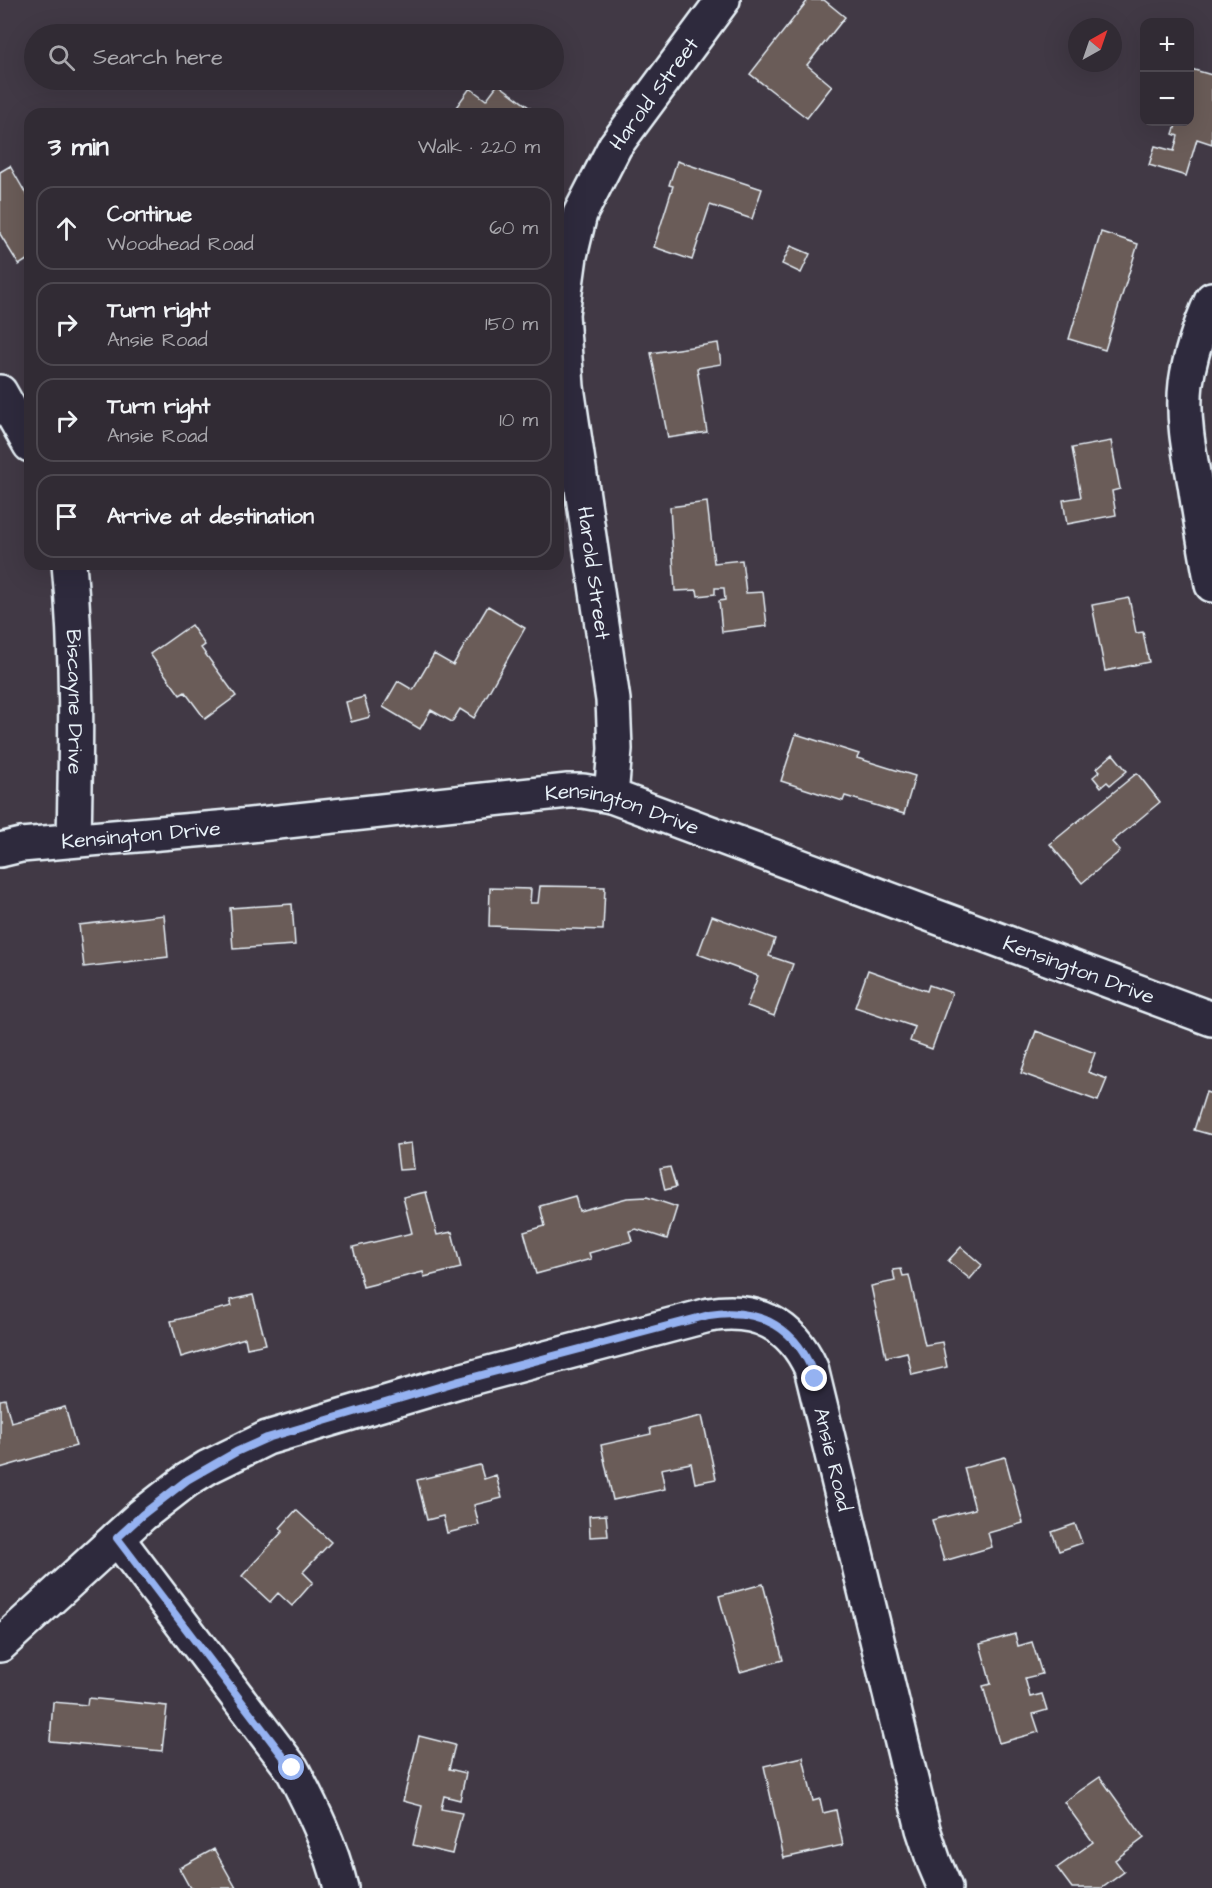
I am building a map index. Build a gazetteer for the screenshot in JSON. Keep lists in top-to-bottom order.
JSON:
{
  "streets": {
    "street": [
      "Harold Street",
      "Biscayne Drive",
      "Kensington Drive",
      "Ansie Road"
    ]
  },
  "crossings": [
    ["Harold Street", "Kensington Drive"],
    ["Biscayne Drive", "Kensington Drive"]
  ],
  "north": "top right",
  "page": {
    "map_buttons": ["+", "−"],
    "search": "Search here",
    "heading": ["3 min", "Walk · 220 m"],
    "list": [
      ["Continue", "Woodhead Road", "60 m"],
      ["Turn right", "Ansie Road", "150 m"],
      ["Turn right", "Ansie Road", "10 m"],
      "Arrive at destination"
    ]
  }
}
